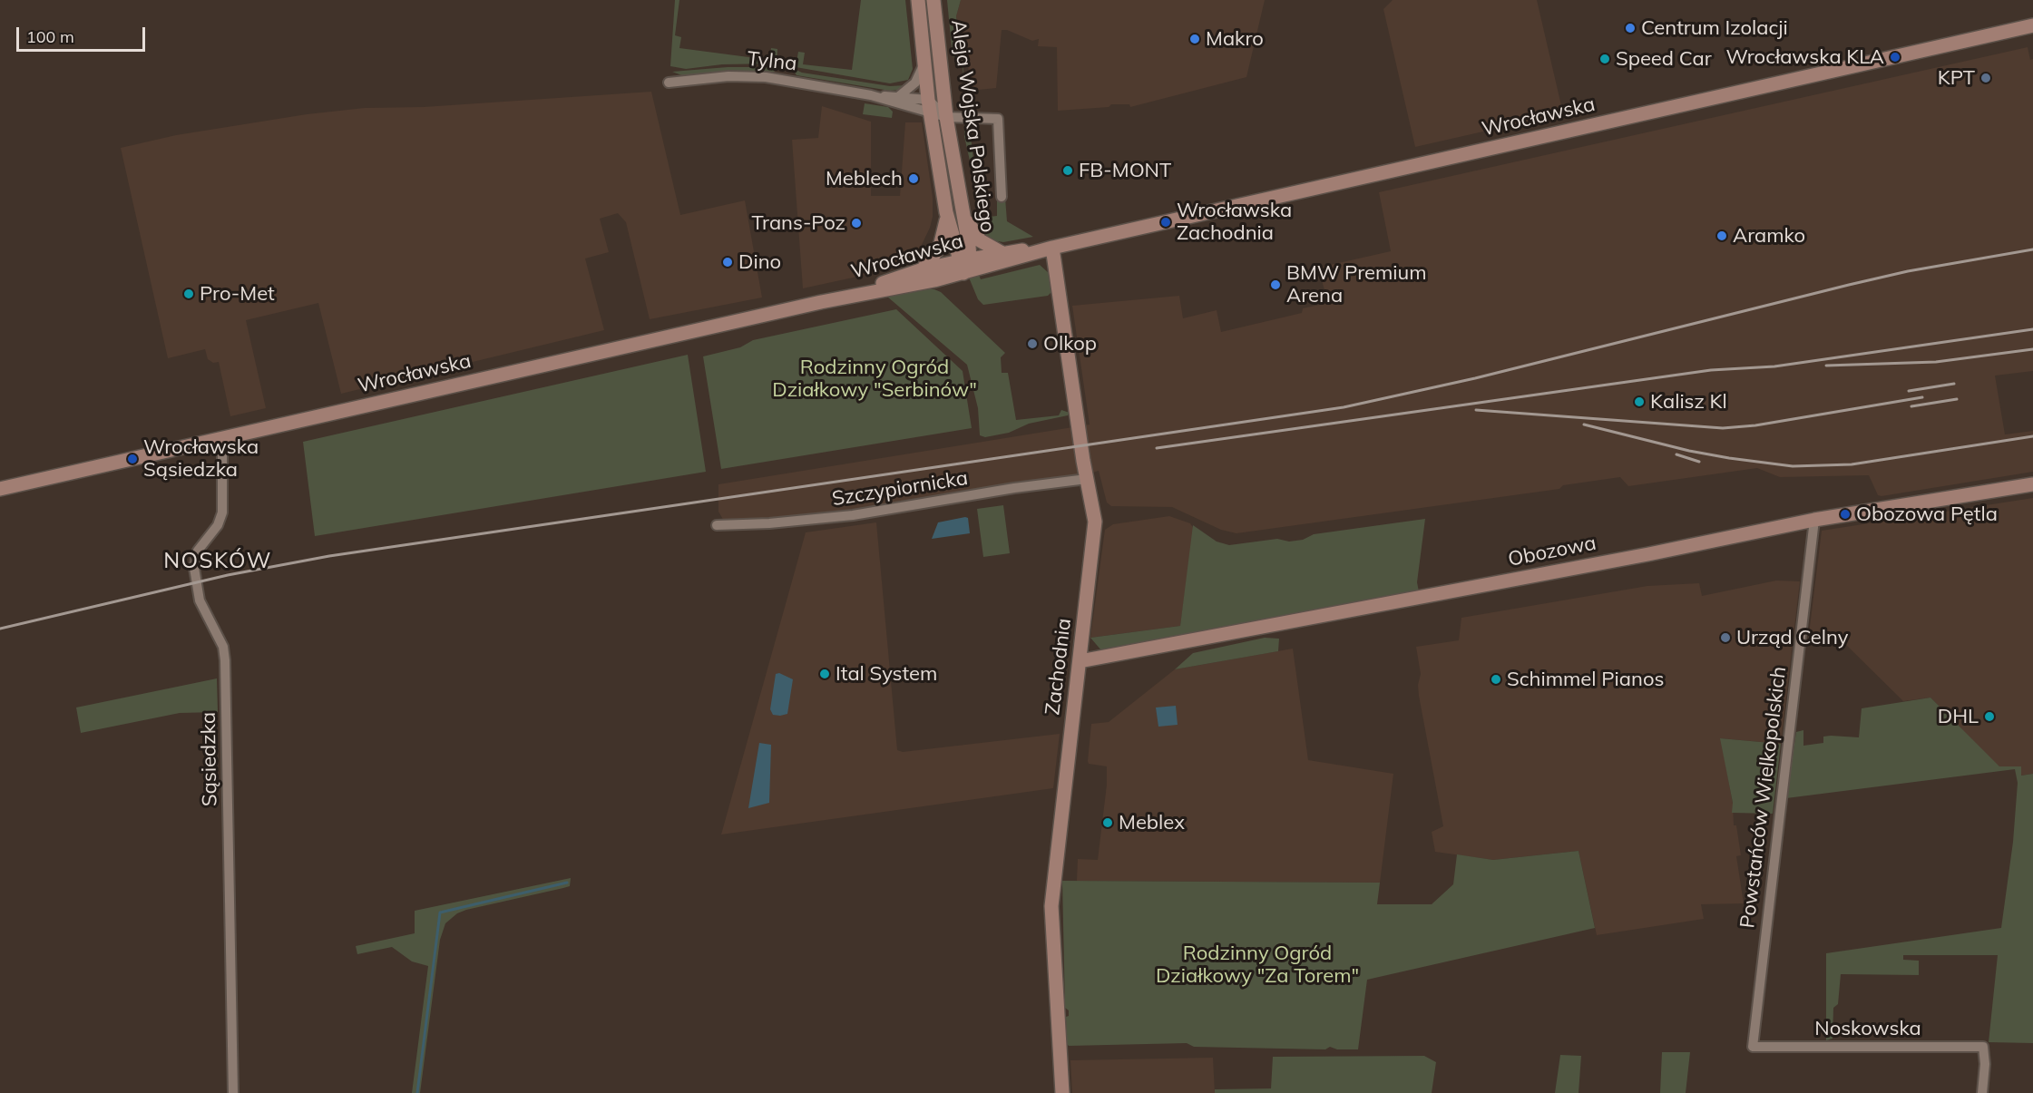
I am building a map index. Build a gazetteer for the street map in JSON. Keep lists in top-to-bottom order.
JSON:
{
  "streets": {
    "street": [
      "Tylna",
      "Wrocławska",
      "Aleja Wojska Polskiego",
      "Szczypiornicka",
      "Obozowa",
      "Zachodnia",
      "Sąsiedzka",
      "Powstańców Wielkopolskich",
      "Noskowska"
    ]
  },
  "crossings": [
    ["Tylna", "Aleja Wojska Polskiego"],
    ["Wrocławska", "Aleja Wojska Polskiego"],
    ["Wrocławska", "Zachodnia"],
    ["Wrocławska", "Sąsiedzka"],
    ["Szczypiornicka", "Zachodnia"],
    ["Obozowa", "Zachodnia"],
    ["Obozowa", "Powstańców Wielkopolskich"],
    ["Powstańców Wielkopolskich", "Noskowska"]
  ],
  "districts": ["NOSKÓW"],
  "parks": ["Rodzinny Ogród Działkowy \"Serbinów\"", "Rodzinny Ogród Działkowy \"Za Torem\""],
  "places": [
    "Centrum Izolacji",
    "Makro",
    "Wrocławska KLA",
    "Speed Car",
    "KPT",
    "FB-MONT",
    "Meblech",
    "Wrocławska Zachodnia",
    "Trans-Poz",
    "Aramko",
    "Dino",
    "BMW Premium Arena",
    "Pro-Met",
    "Olkop",
    "Kalisz Kl",
    "Wrocławska Sąsiedzka",
    "Obozowa Pętla",
    "Urząd Celny",
    "Ital System",
    "Schimmel Pianos",
    "DHL",
    "Meblex"
  ],
  "scale_bar": "100 m"
}
